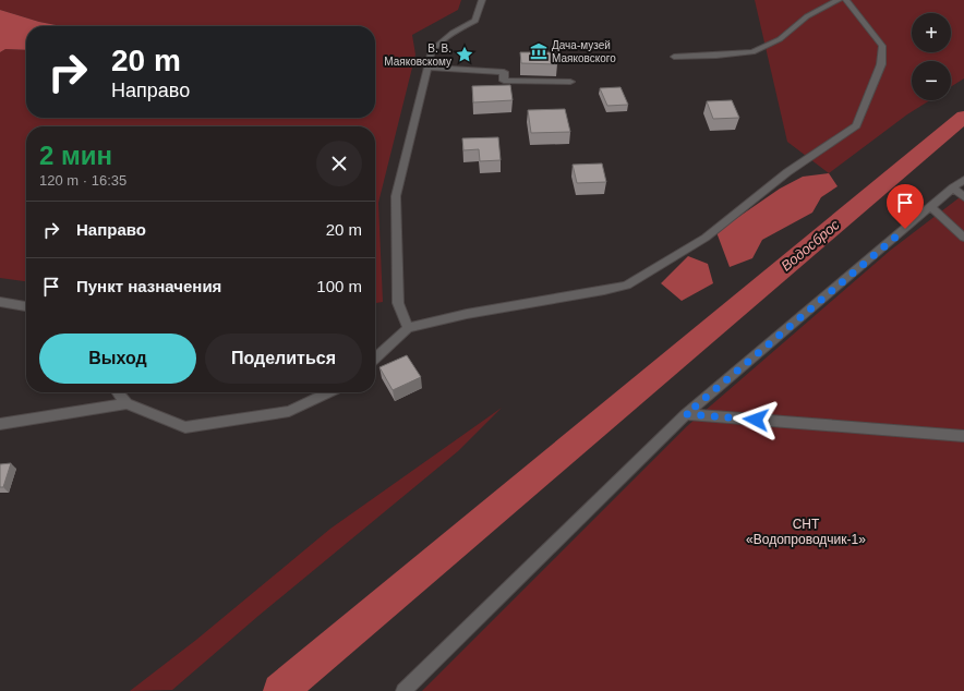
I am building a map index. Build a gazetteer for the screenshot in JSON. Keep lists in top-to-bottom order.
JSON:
{
  "water": ["Водосброс"],
  "parks": ["СНТ «Водопроводчик-1»"],
  "places": {
    "museum": ["Дача-музей Маяковского"],
    "place": ["В. В. Маяковскому"]
  },
  "page": {
    "map_buttons": ["+", "−"],
    "turn": ["20 m", "Направо"],
    "heading": ["2 мин", "120 m · 16:35"],
    "list": [
      {
        "name": "Направо",
        "value": "20 m"
      },
      {
        "name": "Пункт назначения",
        "value": "100 m"
      }
    ],
    "buttons": ["Выход", "Поделиться"]
  }
}
